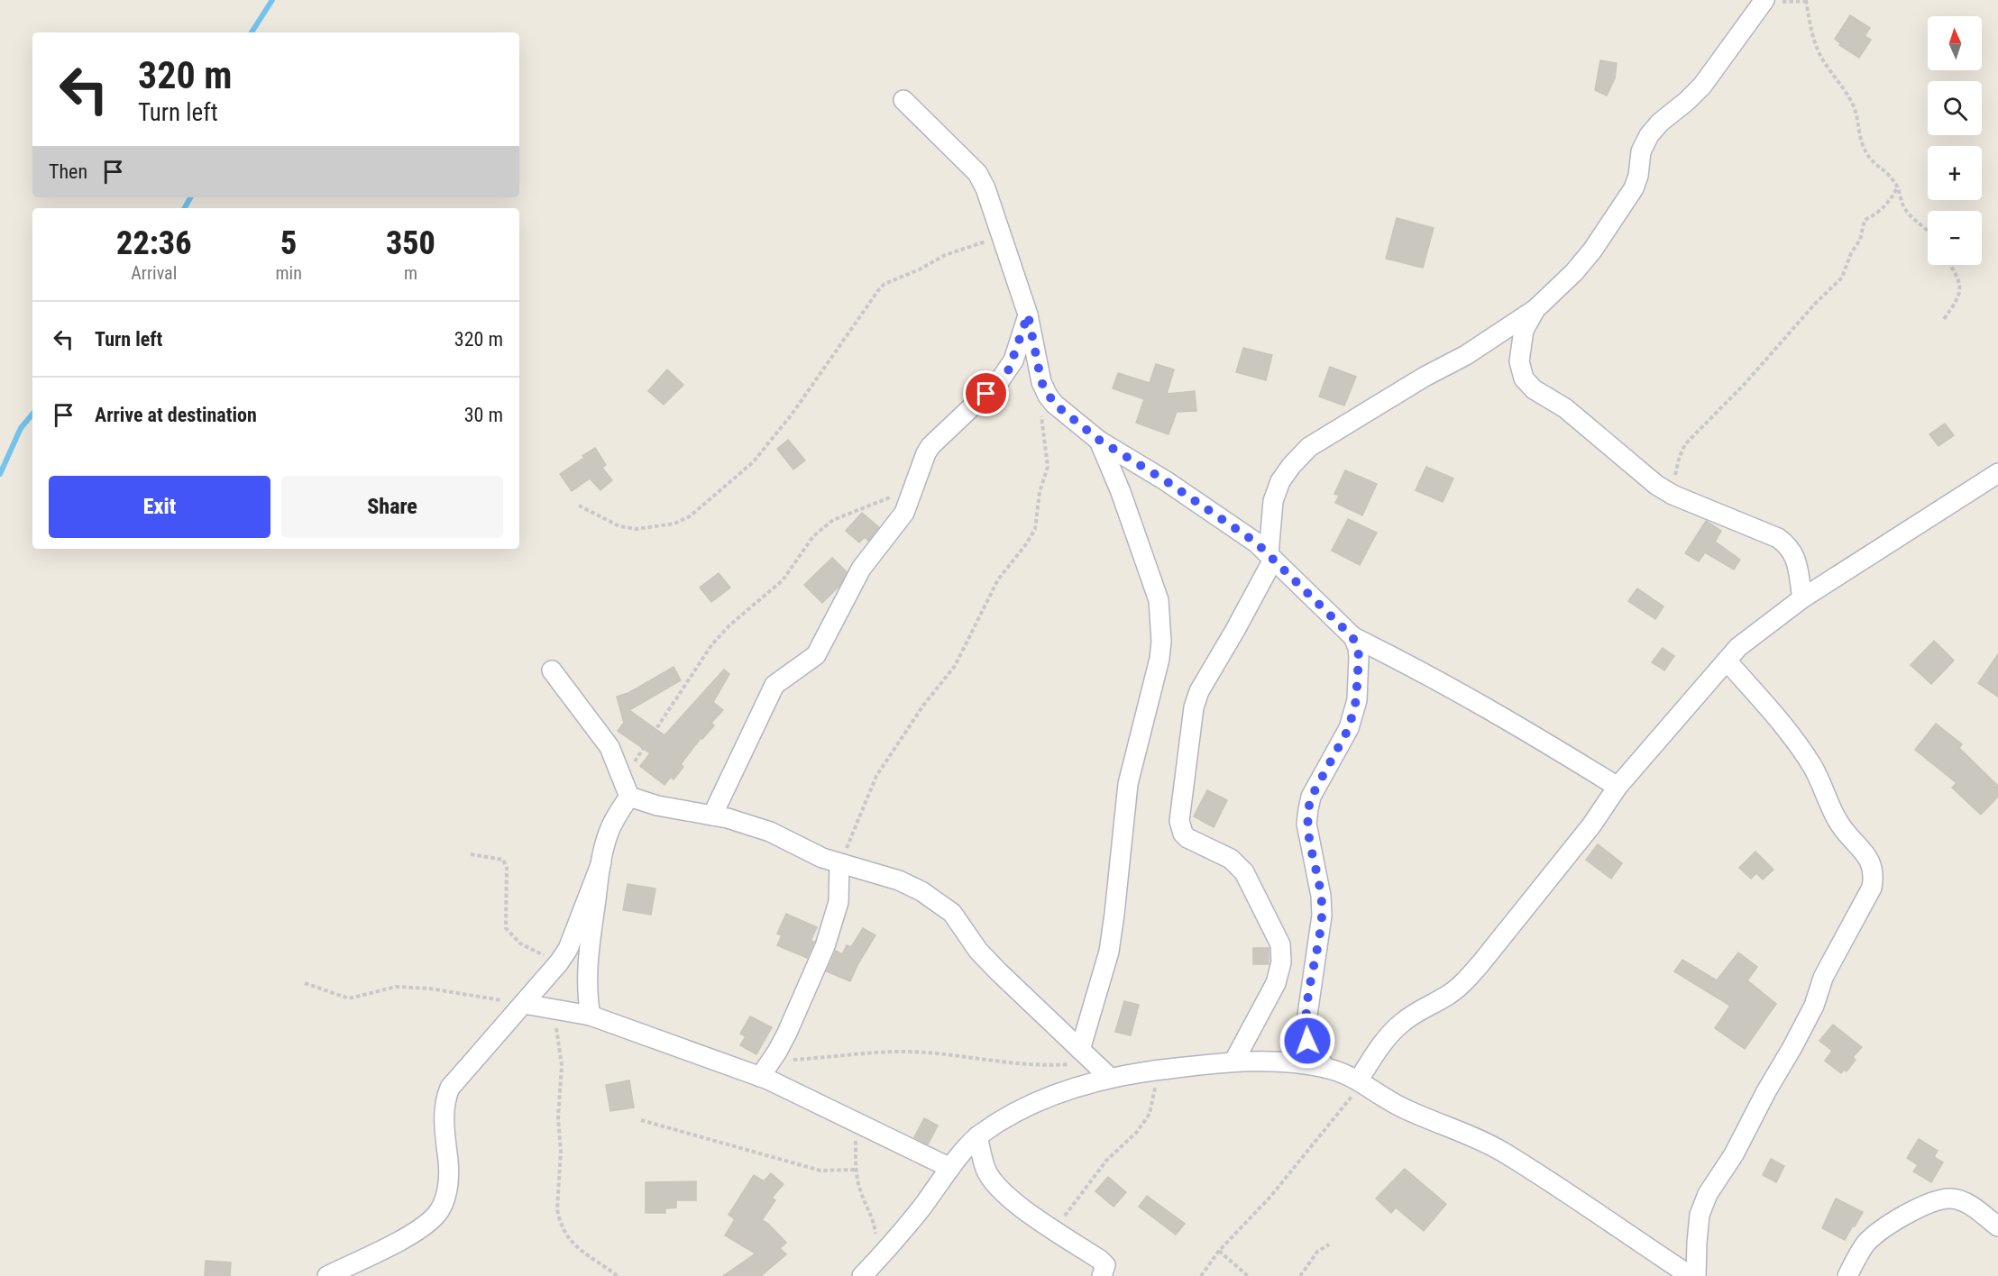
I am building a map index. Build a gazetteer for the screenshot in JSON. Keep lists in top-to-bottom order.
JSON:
{
  "north": "top",
  "page": {
    "map_buttons": ["+", "−"],
    "turn": ["320 m", "Turn left"],
    "then": "Then",
    "eta": [
      "22:36",
      "Arrival",
      "5",
      "min",
      "350",
      "m"
    ],
    "list": [
      {
        "name": "Turn left",
        "value": "320 m"
      },
      {
        "name": "Arrive at destination",
        "value": "30 m"
      }
    ],
    "buttons": ["Exit", "Share"]
  }
}
